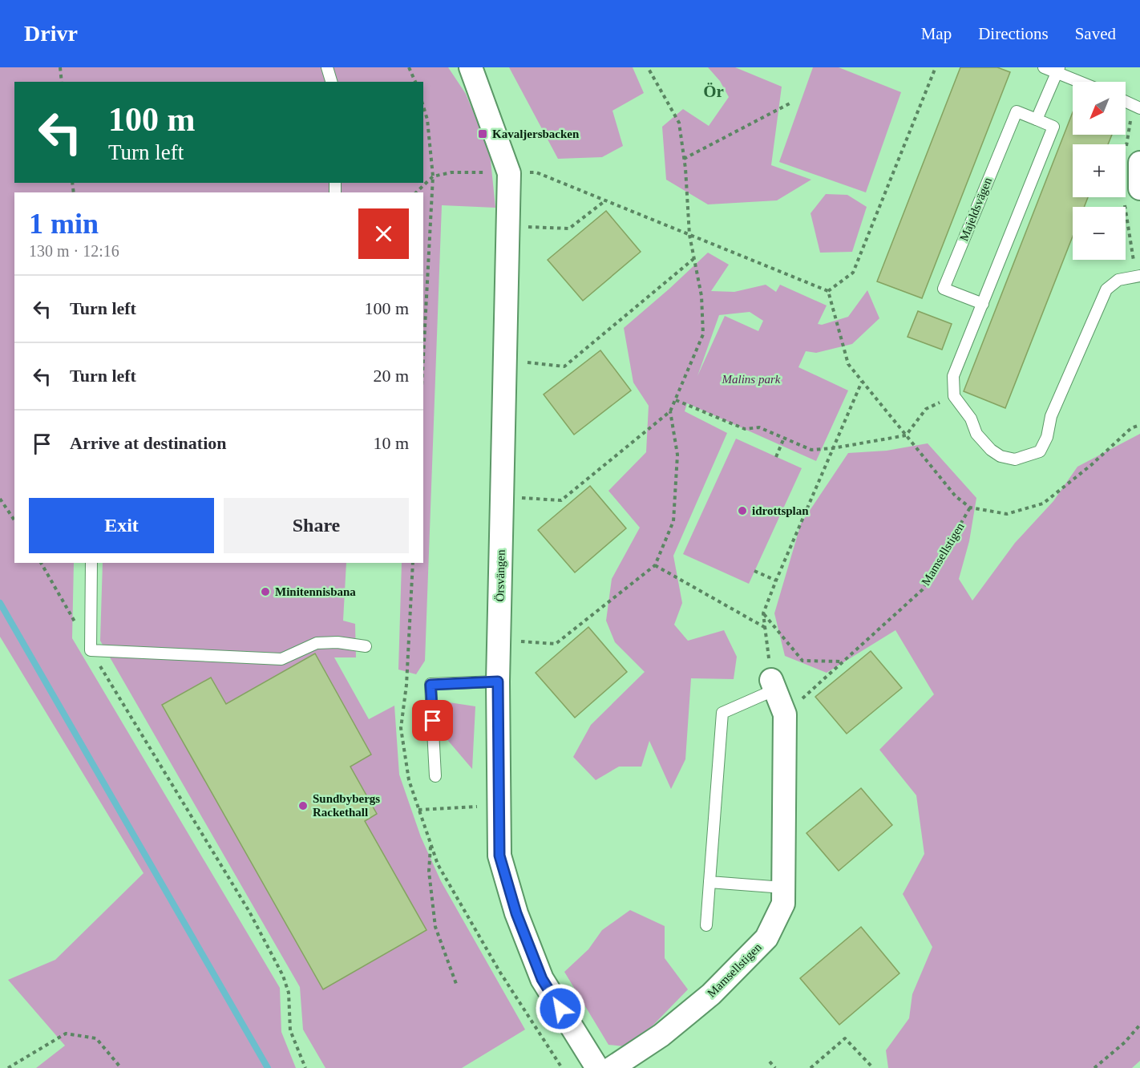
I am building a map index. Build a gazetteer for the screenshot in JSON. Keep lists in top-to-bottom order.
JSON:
{
  "streets": {
    "street": ["Mamsellstigen", "Örsvängen"],
    "lane": ["Majeldsvägen"]
  },
  "districts": ["Ör"],
  "parks": ["Malins park"],
  "places": {
    "transit": ["Kavaljersbacken"],
    "other": ["idrottsplan", "Minitennisbana", "Sundbybergs Rackethall"]
  },
  "north": "bottom left",
  "page": {
    "header": "Drivr",
    "nav": ["Map", "Directions", "Saved"],
    "map_buttons": ["+", "−"],
    "turn": ["100 m", "Turn left"],
    "heading": ["1 min", "130 m · 12:16"],
    "list": [
      {
        "name": "Turn left",
        "value": "100 m"
      },
      {
        "name": "Turn left",
        "value": "20 m"
      },
      {
        "name": "Arrive at destination",
        "value": "10 m"
      }
    ],
    "buttons": ["Exit", "Share"]
  }
}
